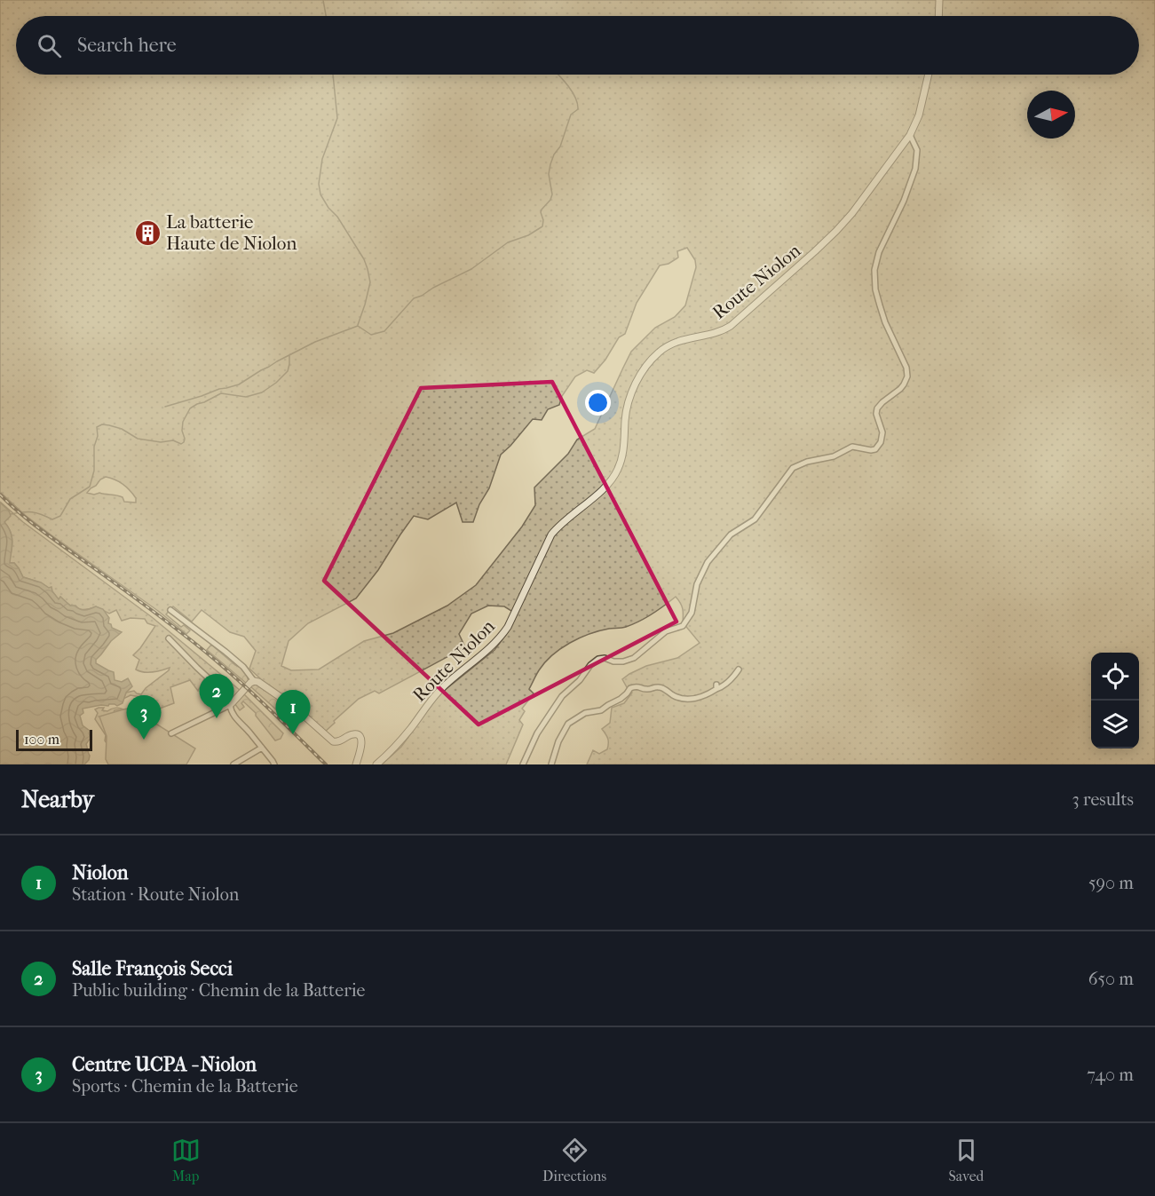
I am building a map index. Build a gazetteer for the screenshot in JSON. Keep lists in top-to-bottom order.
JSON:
{
  "streets": {
    "street": ["Route Niolon"]
  },
  "places": {
    "building": ["La batterie Haute de Niolon"]
  },
  "scale_bar": "100 m",
  "north": "right",
  "page": {
    "search": "Search here",
    "pins": ["2", "1", "3"],
    "scale": "100 m",
    "heading": ["Nearby", "3 results"],
    "list": [
      {
        "mark": "1",
        "name": "Niolon",
        "note": "Station · Route Niolon",
        "value": "590 m"
      },
      {
        "mark": "2",
        "name": "Salle François Secci",
        "note": "Public building · Chemin de la Batterie",
        "value": "650 m"
      },
      {
        "mark": "3",
        "name": "Centre UCPA - Niolon",
        "note": "Sports · Chemin de la Batterie",
        "value": "740 m"
      }
    ],
    "nav": ["Map", "Directions", "Saved"]
  }
}
